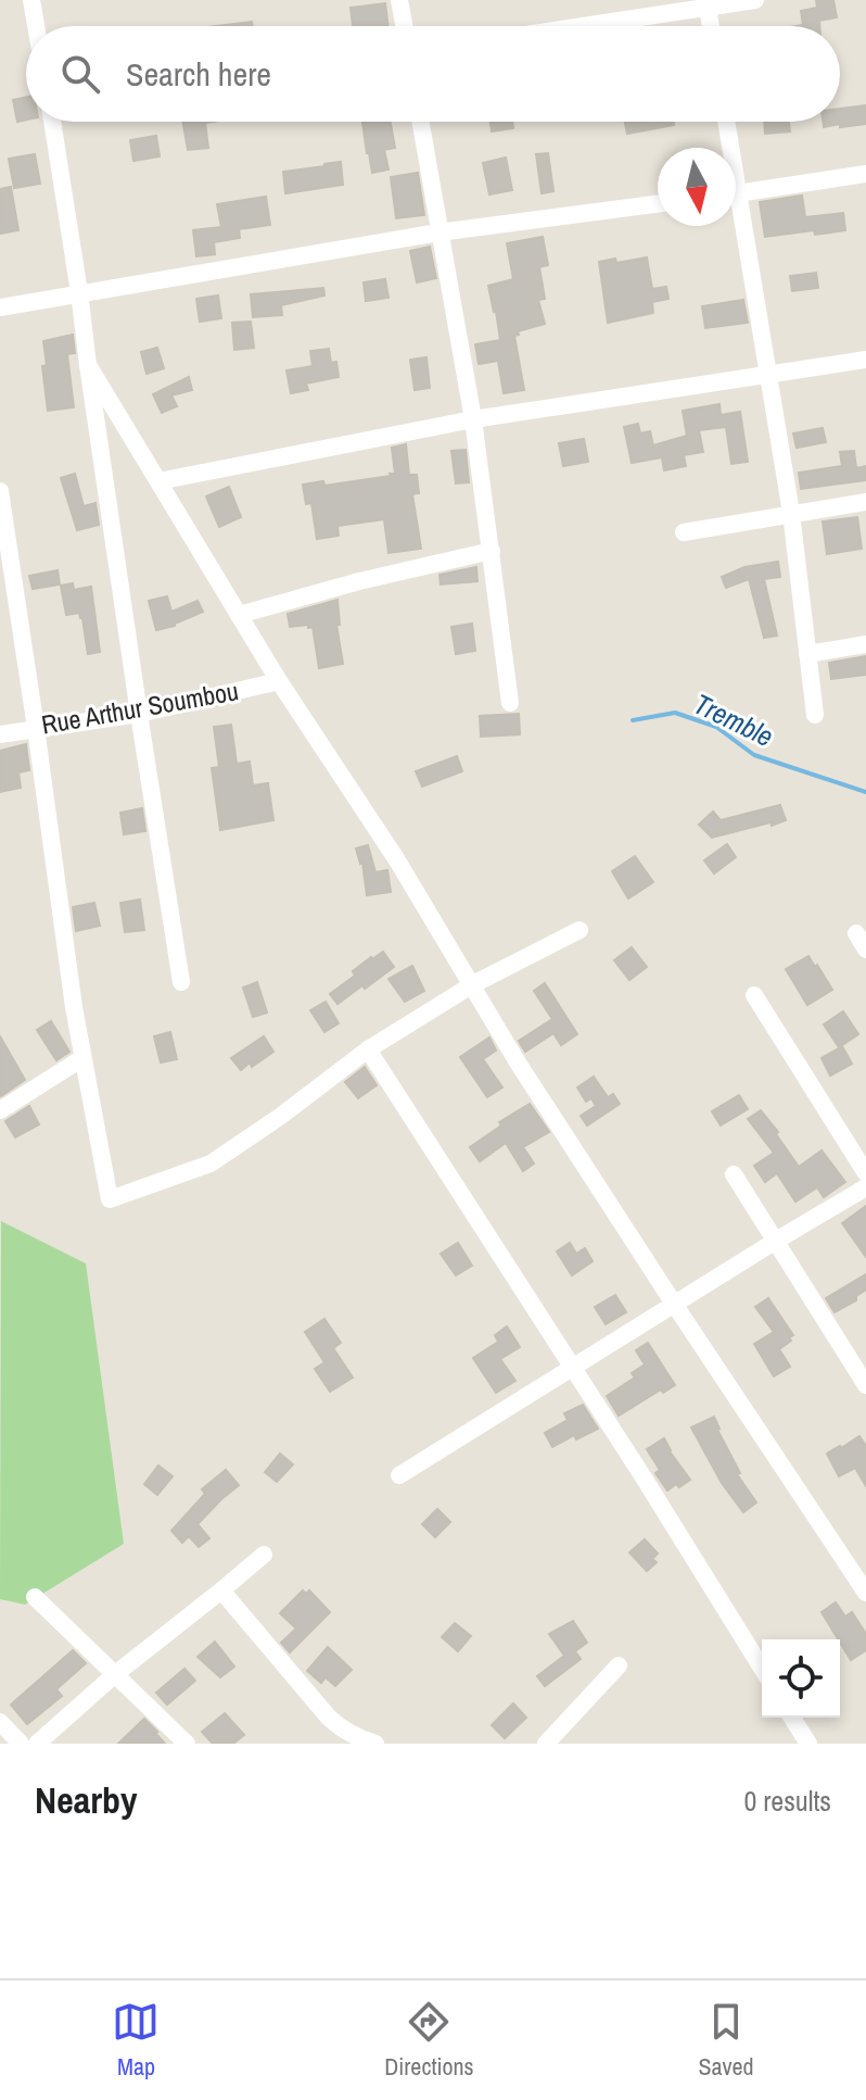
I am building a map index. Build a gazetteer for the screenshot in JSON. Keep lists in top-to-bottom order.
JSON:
{
  "streets": {
    "street": ["Rue Arthur Soumbou"]
  },
  "water": ["Tremble"],
  "north": "bottom",
  "page": {
    "search": "Search here",
    "heading": ["Nearby", "0 results"],
    "nav": ["Map", "Directions", "Saved"]
  }
}
